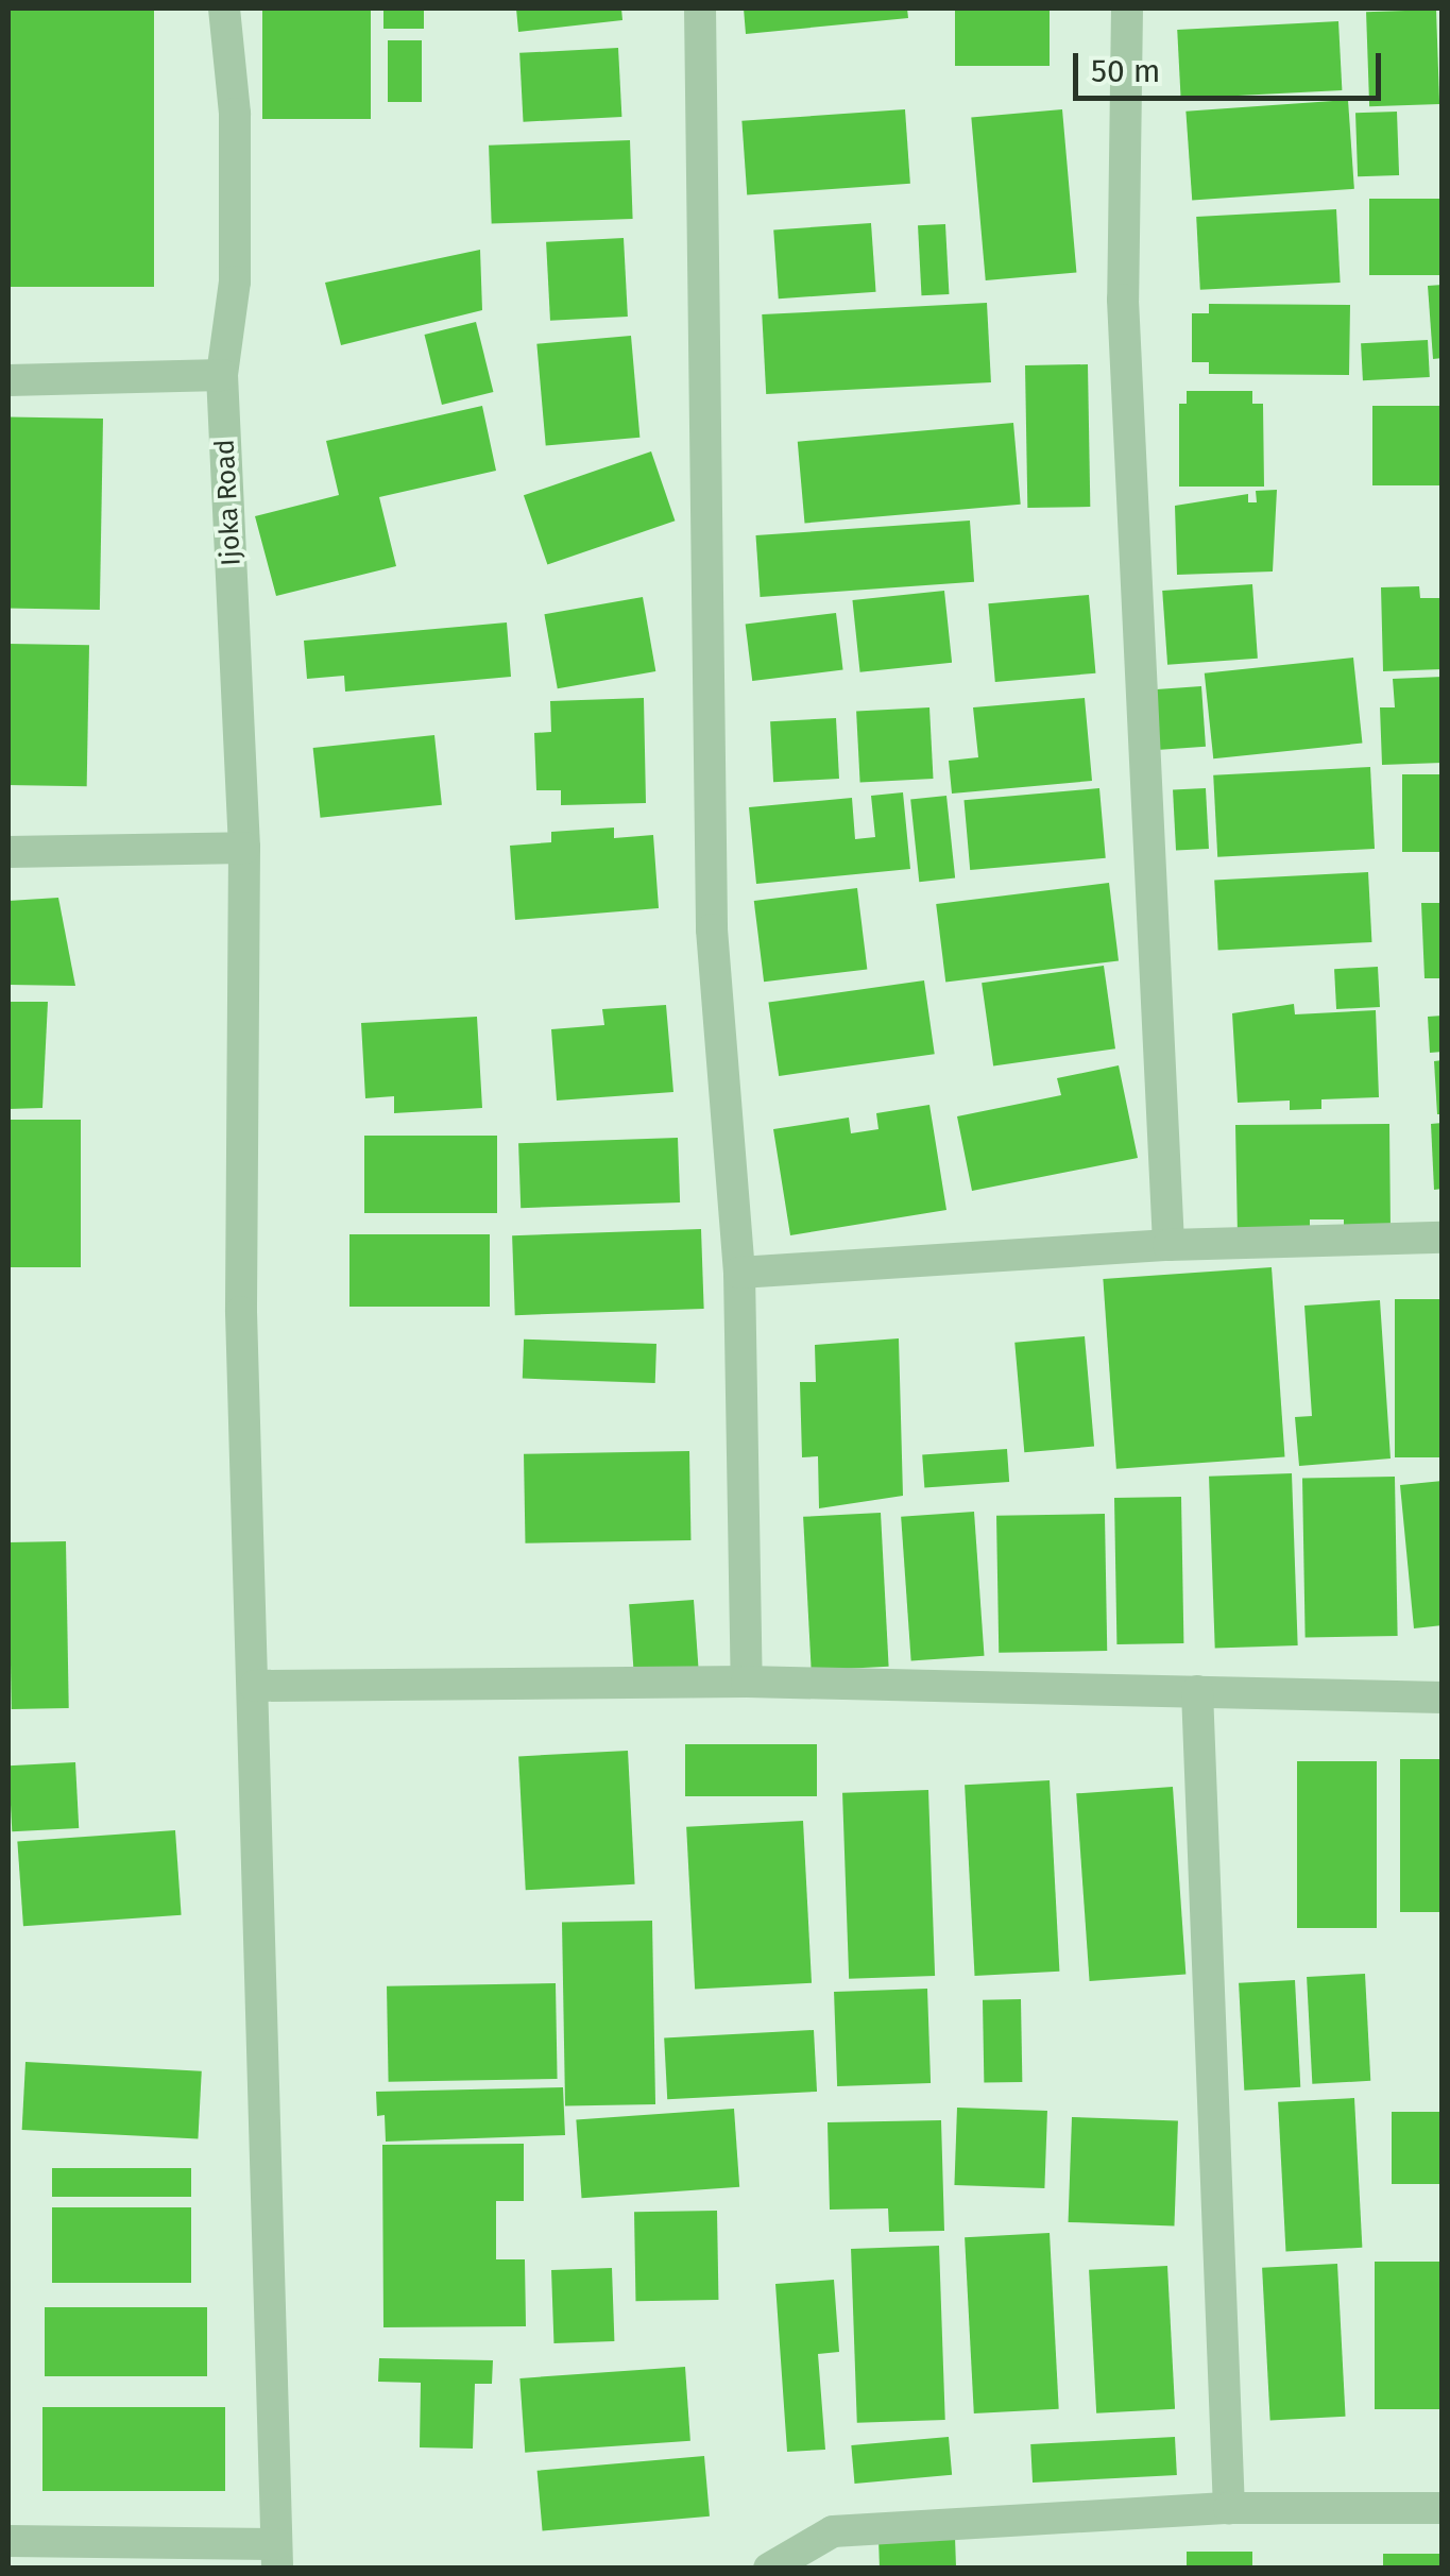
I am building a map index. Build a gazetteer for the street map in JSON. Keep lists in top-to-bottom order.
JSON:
{
  "streets": {
    "street": ["Ijoka Road"]
  },
  "scale_bar": "50 m"
}
